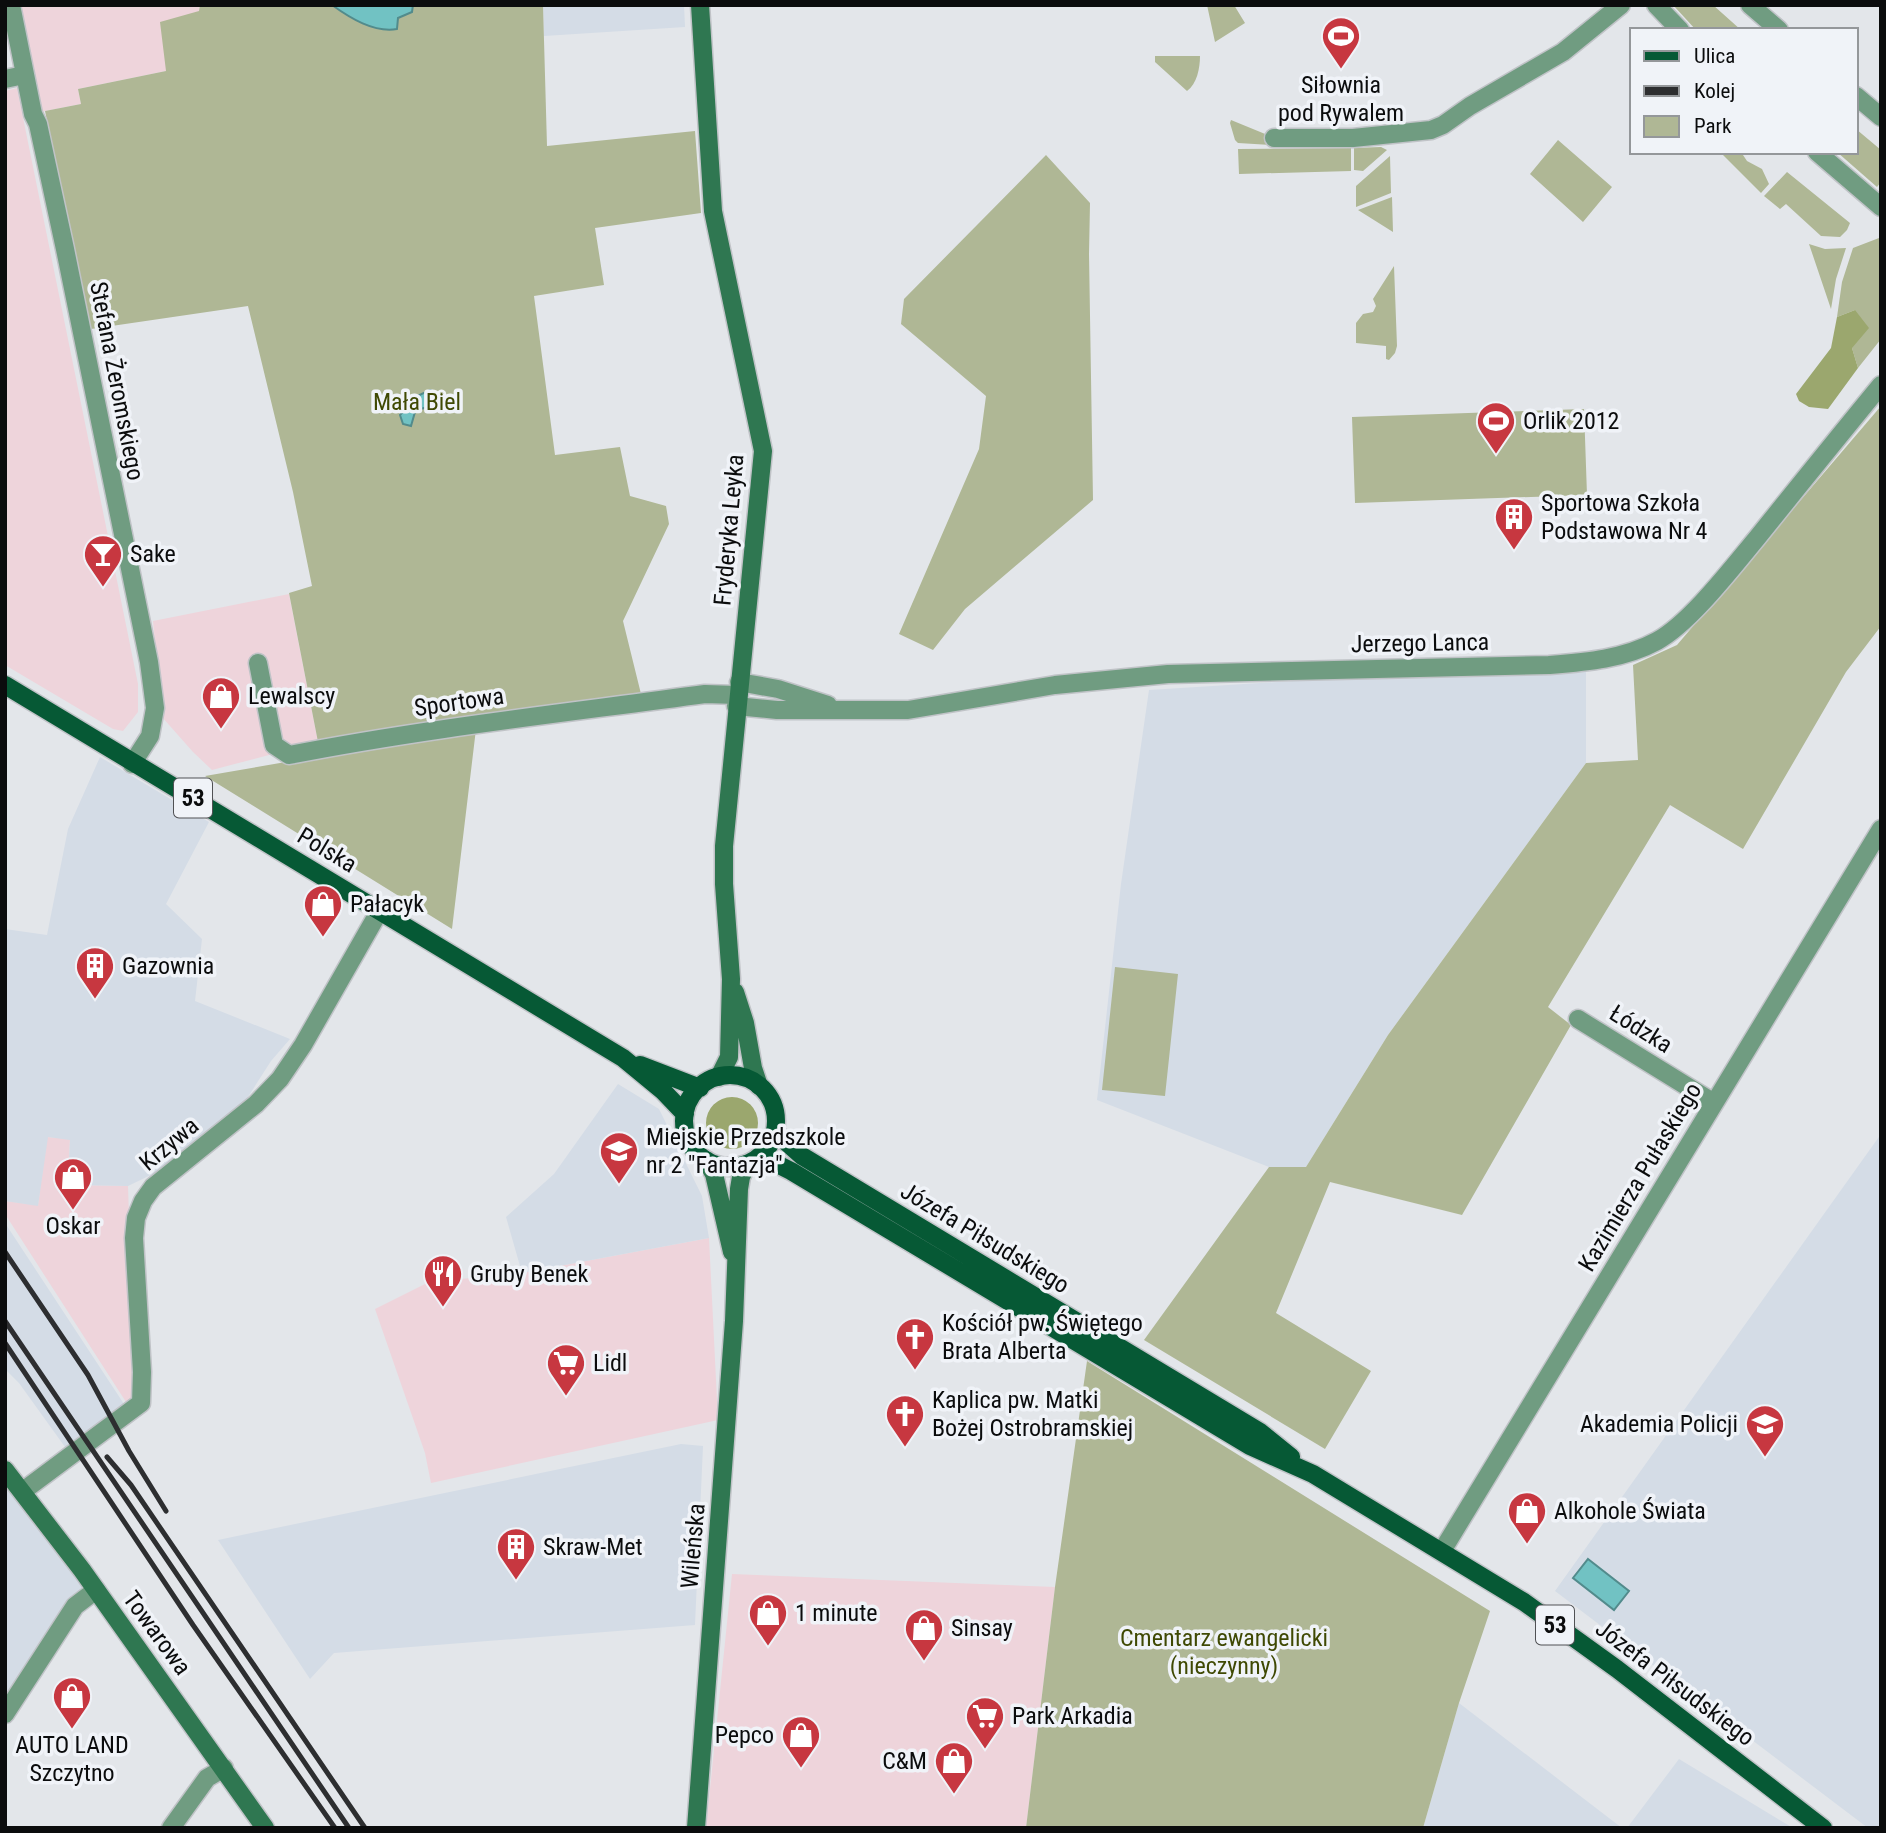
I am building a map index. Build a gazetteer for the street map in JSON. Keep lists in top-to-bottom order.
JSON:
{
  "streets": {
    "main road": ["53", "Polska", "Józefa Piłsudskiego"],
    "street": [
      "Stefana Żeromskiego",
      "Fryderyka Leyka",
      "Jerzego Lanca",
      "Sportowa",
      "Łódzka",
      "Krzywa",
      "Kazimierza Pułaskiego",
      "Wileńska",
      "Towarowa"
    ]
  },
  "crossings": [
    ["Stefana Żeromskiego", "Polska"],
    ["Fryderyka Leyka", "Jerzego Lanca"],
    ["Fryderyka Leyka", "Sportowa"],
    ["Fryderyka Leyka", "53"],
    ["Fryderyka Leyka", "Polska"],
    ["Fryderyka Leyka", "Józefa Piłsudskiego"],
    ["Fryderyka Leyka", "Wileńska"],
    ["Jerzego Lanca", "Sportowa"],
    ["53", "Polska"],
    ["53", "Józefa Piłsudskiego"],
    ["53", "Wileńska"],
    ["Polska", "Krzywa"],
    ["Polska", "Józefa Piłsudskiego"],
    ["Polska", "Wileńska"],
    ["Łódzka", "Kazimierza Pułaskiego"],
    ["Krzywa", "Towarowa"],
    ["Kazimierza Pułaskiego", "Józefa Piłsudskiego"],
    ["Józefa Piłsudskiego", "Wileńska"]
  ],
  "parks": ["Mała Biel", "Cmentarz ewangelicki (nieczynny)"],
  "places": {
    "sports": ["Siłownia pod Rywalem", "Orlik 2012"],
    "building": ["Sportowa Szkoła Podstawowa Nr 4", "Gazownia", "Skraw-Met"],
    "bar": ["Sake"],
    "shop": [
      "Lewalscy",
      "Pałacyk",
      "Oskar",
      "Alkohole Świata",
      "1 minute",
      "Sinsay",
      "AUTO LAND Szczytno",
      "Pepco",
      "C&M"
    ],
    "school or university": ["Miejskie Przedszkole nr 2 \"Fantazja\"", "Akademia Policji"],
    "restaurant": ["Gruby Benek"],
    "church": ["Kościół pw. Świętego Brata Alberta", "Kaplica pw. Matki Bożej Ostrobramskiej"],
    "supermarket": ["Lidl", "Park Arkadia"]
  },
  "legend": ["Ulica", "Kolej", "Park"]
}
